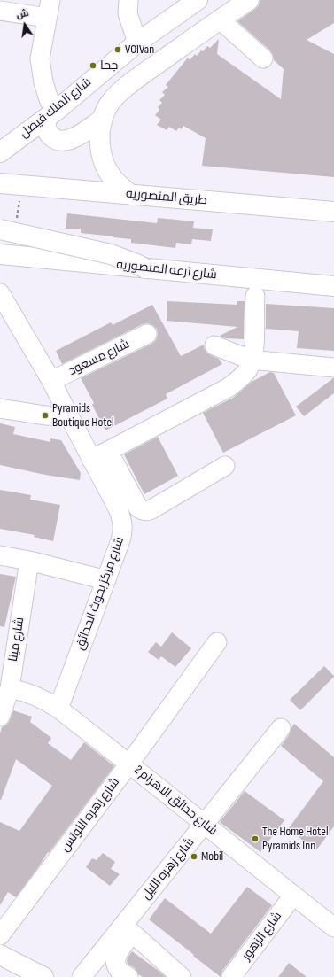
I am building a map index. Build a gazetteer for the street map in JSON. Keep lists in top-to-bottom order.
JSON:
{
  "streets": {
    "main road": ["شارع الملك فيصل", "طريق المنصوريه", "شارع ترعه المنصوريه"],
    "street": [
      "شارع مسعود",
      "شارع مركز بحوث الحدائق",
      "شارع مينا",
      "شارع حدائق الاهرام 2",
      "شارع زهره اللوتس",
      "شارع زهره النيل",
      "شارع الزهور"
    ]
  },
  "crossings": [
    ["شارع مسعود", "شارع مركز بحوث الحدائق"],
    ["شارع مركز بحوث الحدائق", "شارع حدائق الاهرام 2"],
    ["شارع مينا", "شارع حدائق الاهرام 2"],
    ["شارع حدائق الاهرام 2", "شارع زهره اللوتس"],
    ["شارع حدائق الاهرام 2", "شارع زهره النيل"],
    ["شارع حدائق الاهرام 2", "شارع الزهور"]
  ],
  "places": [
    "VOIVan",
    "جحا",
    "Pyramids Boutique Hotel",
    "The Home Hotel Pyramids Inn",
    "Mobil"
  ],
  "north": "top"
}
